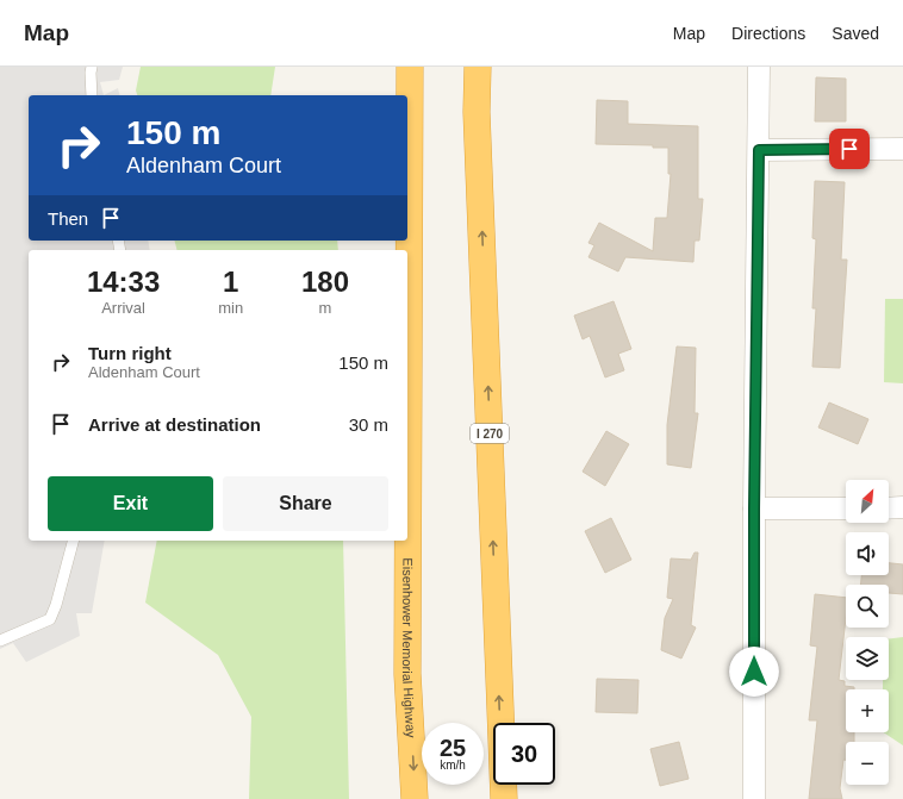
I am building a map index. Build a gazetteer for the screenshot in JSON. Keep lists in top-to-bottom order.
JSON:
{
  "streets": {
    "highway": ["I 270", "Eisenhower Memorial Highway"]
  },
  "north": "top right",
  "page": {
    "header": "Map",
    "nav": ["Map", "Directions", "Saved"],
    "turn": ["150 m", "Aldenham Court"],
    "then": "Then",
    "eta": [
      "14:33",
      "Arrival",
      "1",
      "min",
      "180",
      "m"
    ],
    "list": [
      {
        "name": "Turn right",
        "note": "Aldenham Court",
        "value": "150 m"
      },
      {
        "name": "Arrive at destination",
        "value": "30 m"
      }
    ],
    "buttons": ["Exit", "Share"],
    "map_buttons": ["+", "−"],
    "speed": "25 km/h",
    "limit": "30"
  }
}
